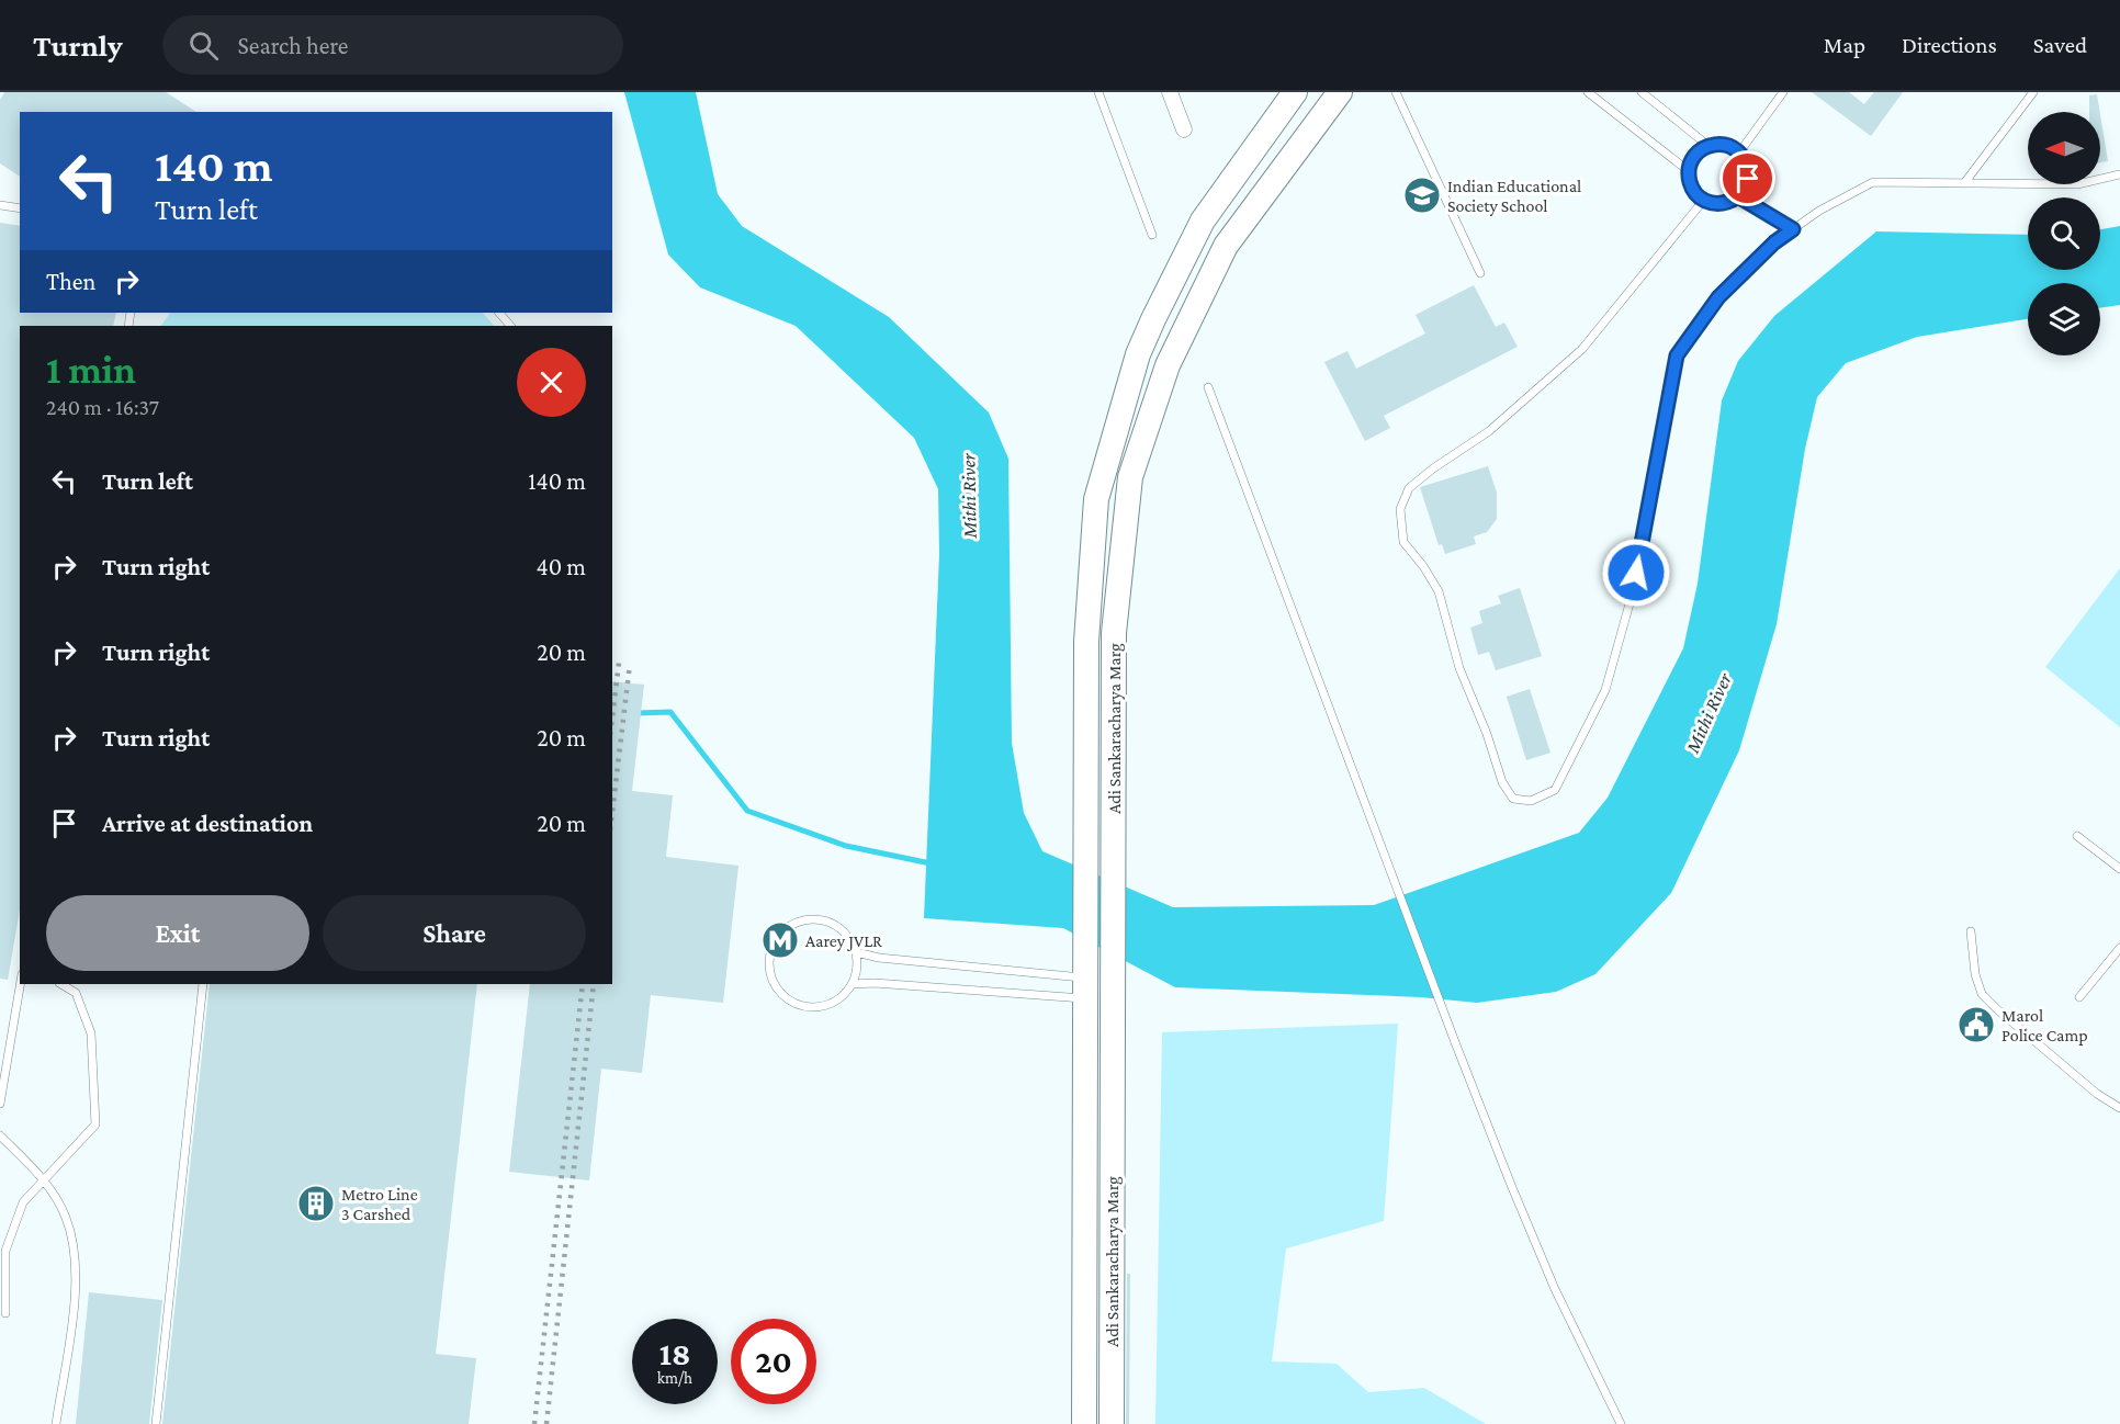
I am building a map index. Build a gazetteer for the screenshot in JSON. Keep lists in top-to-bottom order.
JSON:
{
  "streets": {
    "main road": ["Adi Sankaracharya Marg"]
  },
  "water": ["Mithi River"],
  "places": {
    "school or university": ["Indian Educational Society School"],
    "metro station": ["Aarey JVLR"],
    "public building": ["Marol Police Camp"],
    "building": ["Metro Line 3 Carshed"]
  },
  "north": "left",
  "page": {
    "header": "Turnly",
    "search": "Search here",
    "nav": ["Map", "Directions", "Saved"],
    "turn": ["140 m", "Turn left"],
    "then": "Then",
    "heading": ["1 min", "240 m · 16:37"],
    "list": [
      {
        "name": "Turn left",
        "value": "140 m"
      },
      {
        "name": "Turn right",
        "value": "40 m"
      },
      {
        "name": "Turn right",
        "value": "20 m"
      },
      {
        "name": "Turn right",
        "value": "20 m"
      },
      {
        "name": "Arrive at destination",
        "value": "20 m"
      }
    ],
    "buttons": ["Exit", "Share"],
    "speed": "18 km/h",
    "limit": "20"
  }
}
